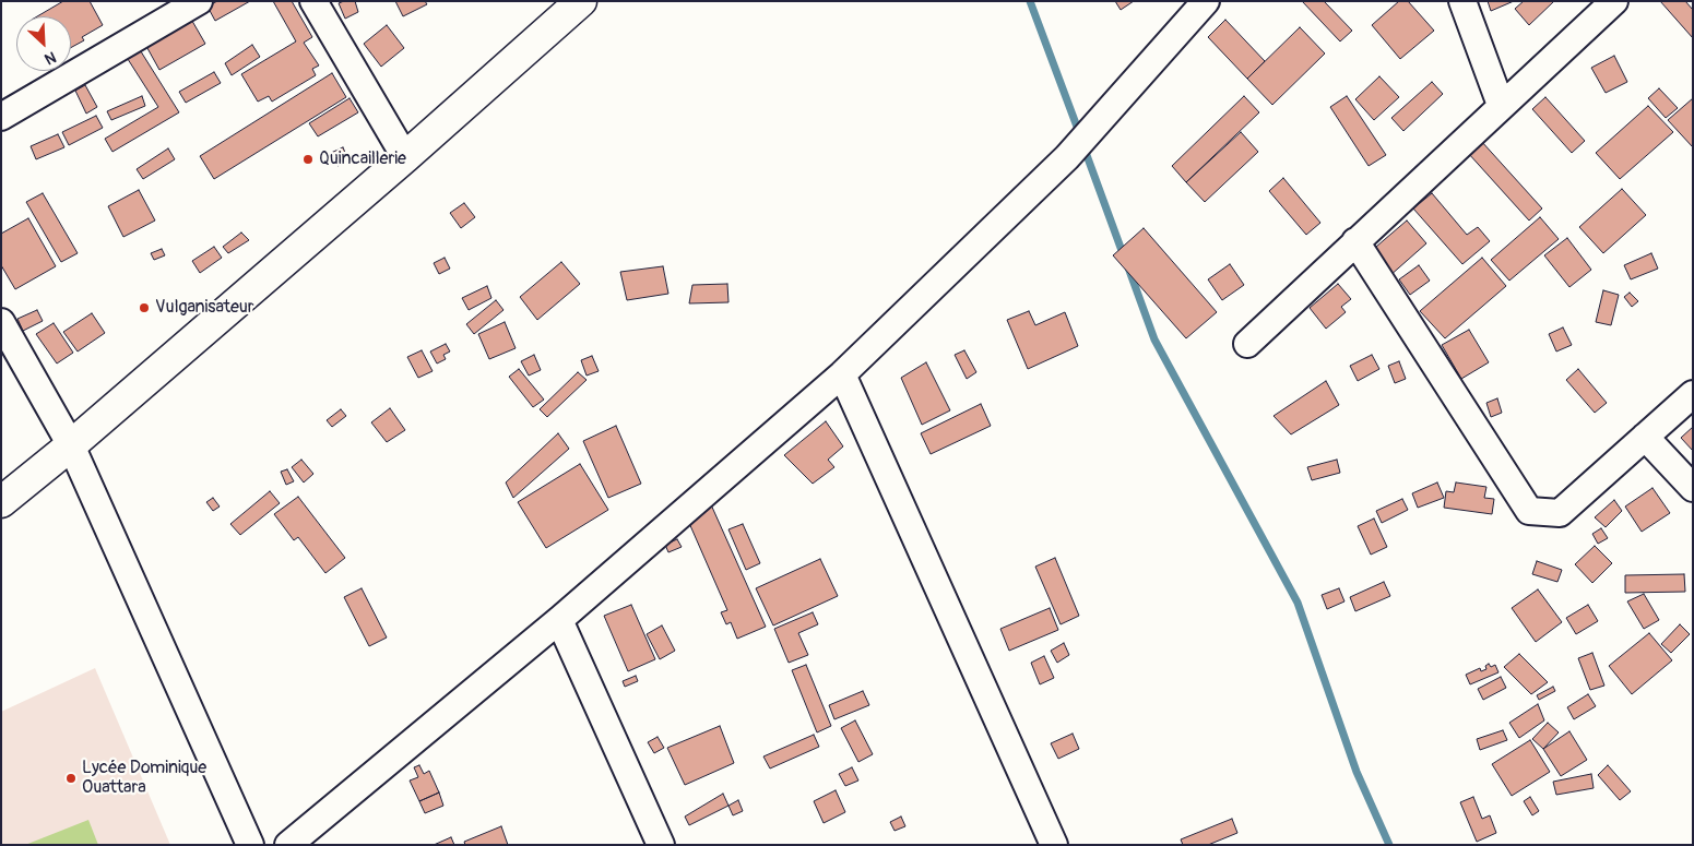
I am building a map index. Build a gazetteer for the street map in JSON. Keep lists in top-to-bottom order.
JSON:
{
  "places": ["Quincaillerie", "Vulganisateur", "Lycée Dominique Ouattara"],
  "north": "bottom right"
}
